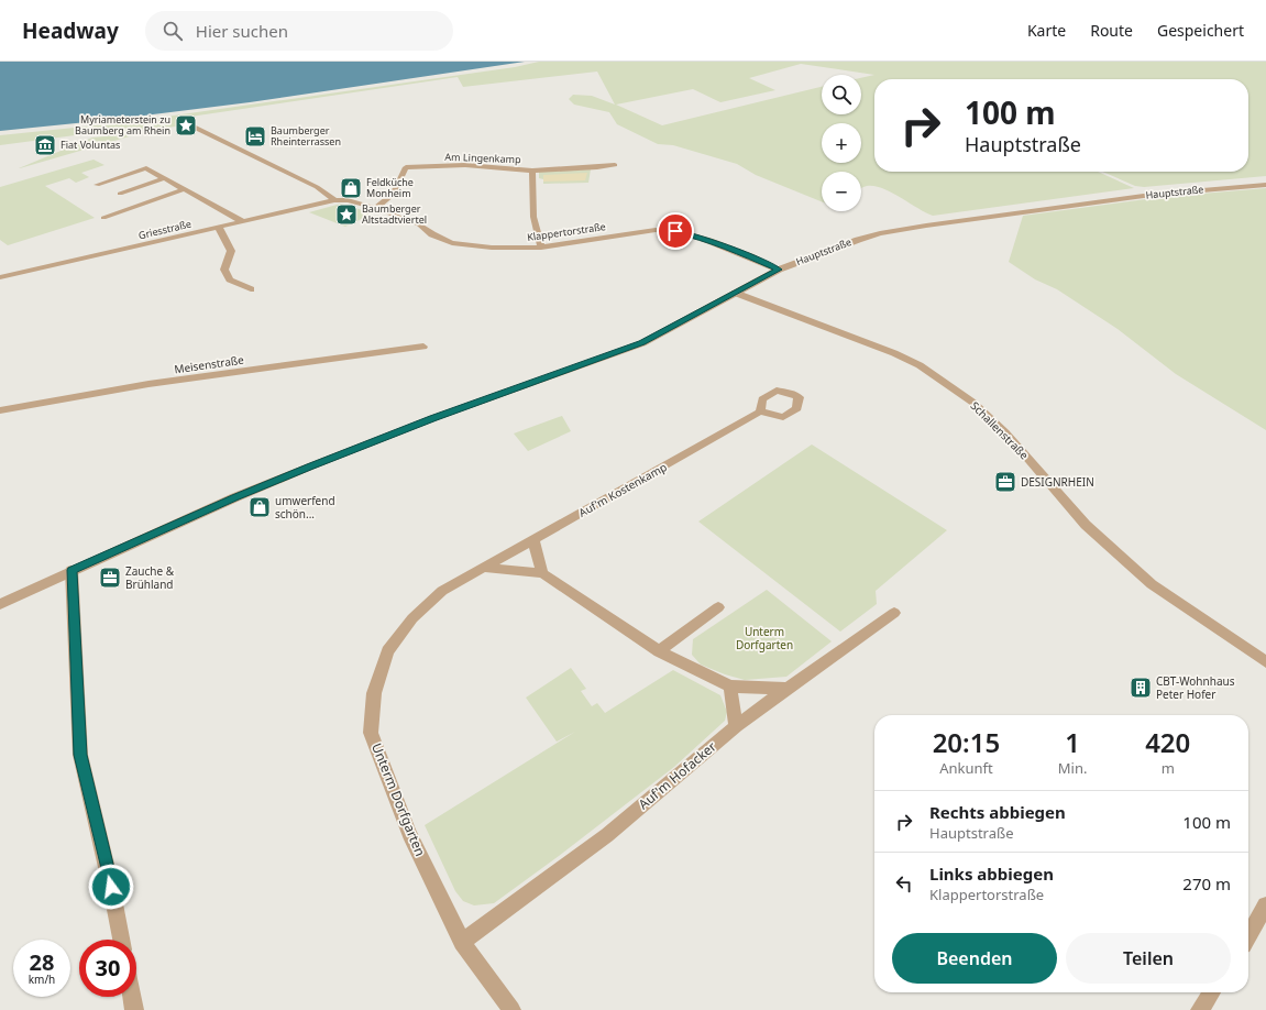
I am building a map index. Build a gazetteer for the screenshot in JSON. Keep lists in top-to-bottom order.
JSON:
{
  "streets": {
    "street": [
      "Am Lingenkamp",
      "Hauptstraße",
      "Griesstraße",
      "Klappertorstraße",
      "Meisenstraße",
      "Schallenstraße",
      "Auf'm Kostenkamp",
      "Auf'm Hofacker",
      "Unterm Dorfgarten"
    ]
  },
  "crossings": [
    ["Am Lingenkamp", "Klappertorstraße"],
    ["Hauptstraße", "Klappertorstraße"],
    ["Hauptstraße", "Schallenstraße"],
    ["Griesstraße", "Klappertorstraße"],
    ["Auf'm Kostenkamp", "Unterm Dorfgarten"],
    ["Auf'm Hofacker", "Unterm Dorfgarten"]
  ],
  "parks": ["Unterm Dorfgarten"],
  "places": {
    "place": ["Myriameterstein zu Baumberg am Rhein", "Baumberger Altstadtviertel"],
    "hotel": ["Baumberger Rheinterrassen"],
    "museum": ["Fiat Voluntas"],
    "shop": ["Feldküche Monheim", "umwerfend schön..."],
    "office": ["DESIGNRHEIN", "Zauche & Brühland"],
    "building": ["CBT-Wohnhaus Peter Hofer"]
  },
  "page": {
    "header": "Headway",
    "search": "Hier suchen",
    "nav": ["Karte", "Route", "Gespeichert"],
    "map_buttons": ["+", "−"],
    "turn": ["100 m", "Hauptstraße"],
    "eta": [
      "20:15",
      "Ankunft",
      "1",
      "Min.",
      "420",
      "m"
    ],
    "list": [
      {
        "name": "Rechts abbiegen",
        "note": "Hauptstraße",
        "value": "100 m"
      },
      {
        "name": "Links abbiegen",
        "note": "Klappertorstraße",
        "value": "270 m"
      }
    ],
    "buttons": ["Beenden", "Teilen"],
    "speed": "28 km/h",
    "limit": "30"
  }
}
